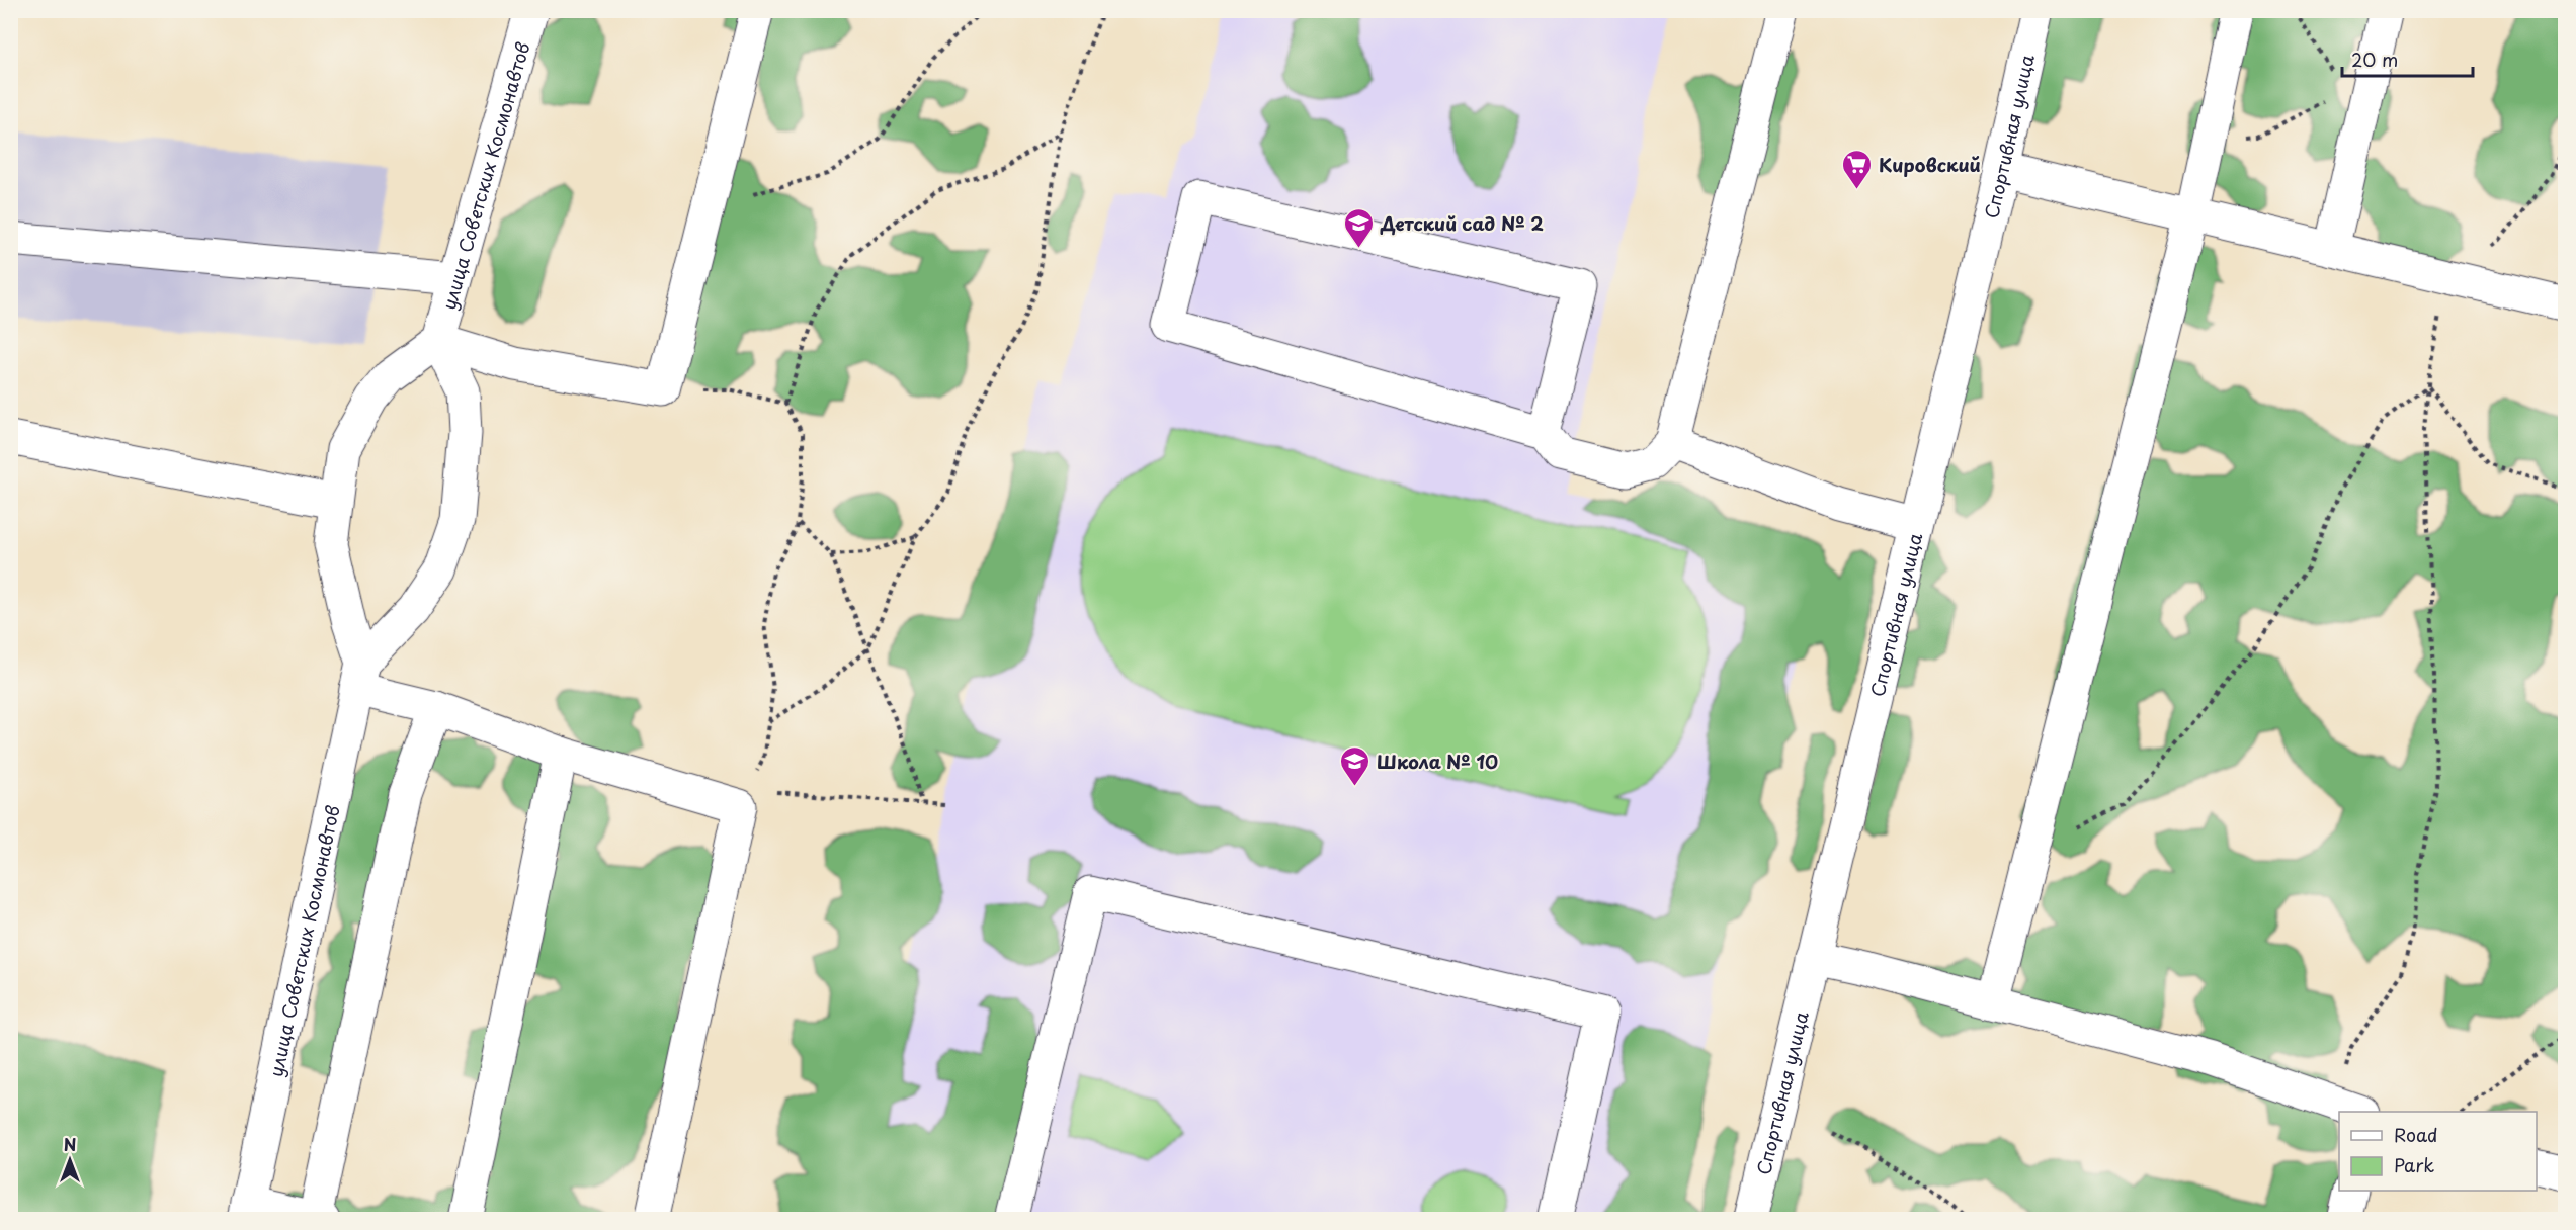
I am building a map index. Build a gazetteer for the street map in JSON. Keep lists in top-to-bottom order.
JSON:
{
  "streets": {
    "street": ["Спортивная улица", "улица Советских Космонавтов"]
  },
  "places": {
    "supermarket": ["Кировский"],
    "school or university": ["Детский сад № 2", "Школа № 10"]
  },
  "legend": ["Road", "Park"],
  "scale_bar": "20 m",
  "north": "top"
}
